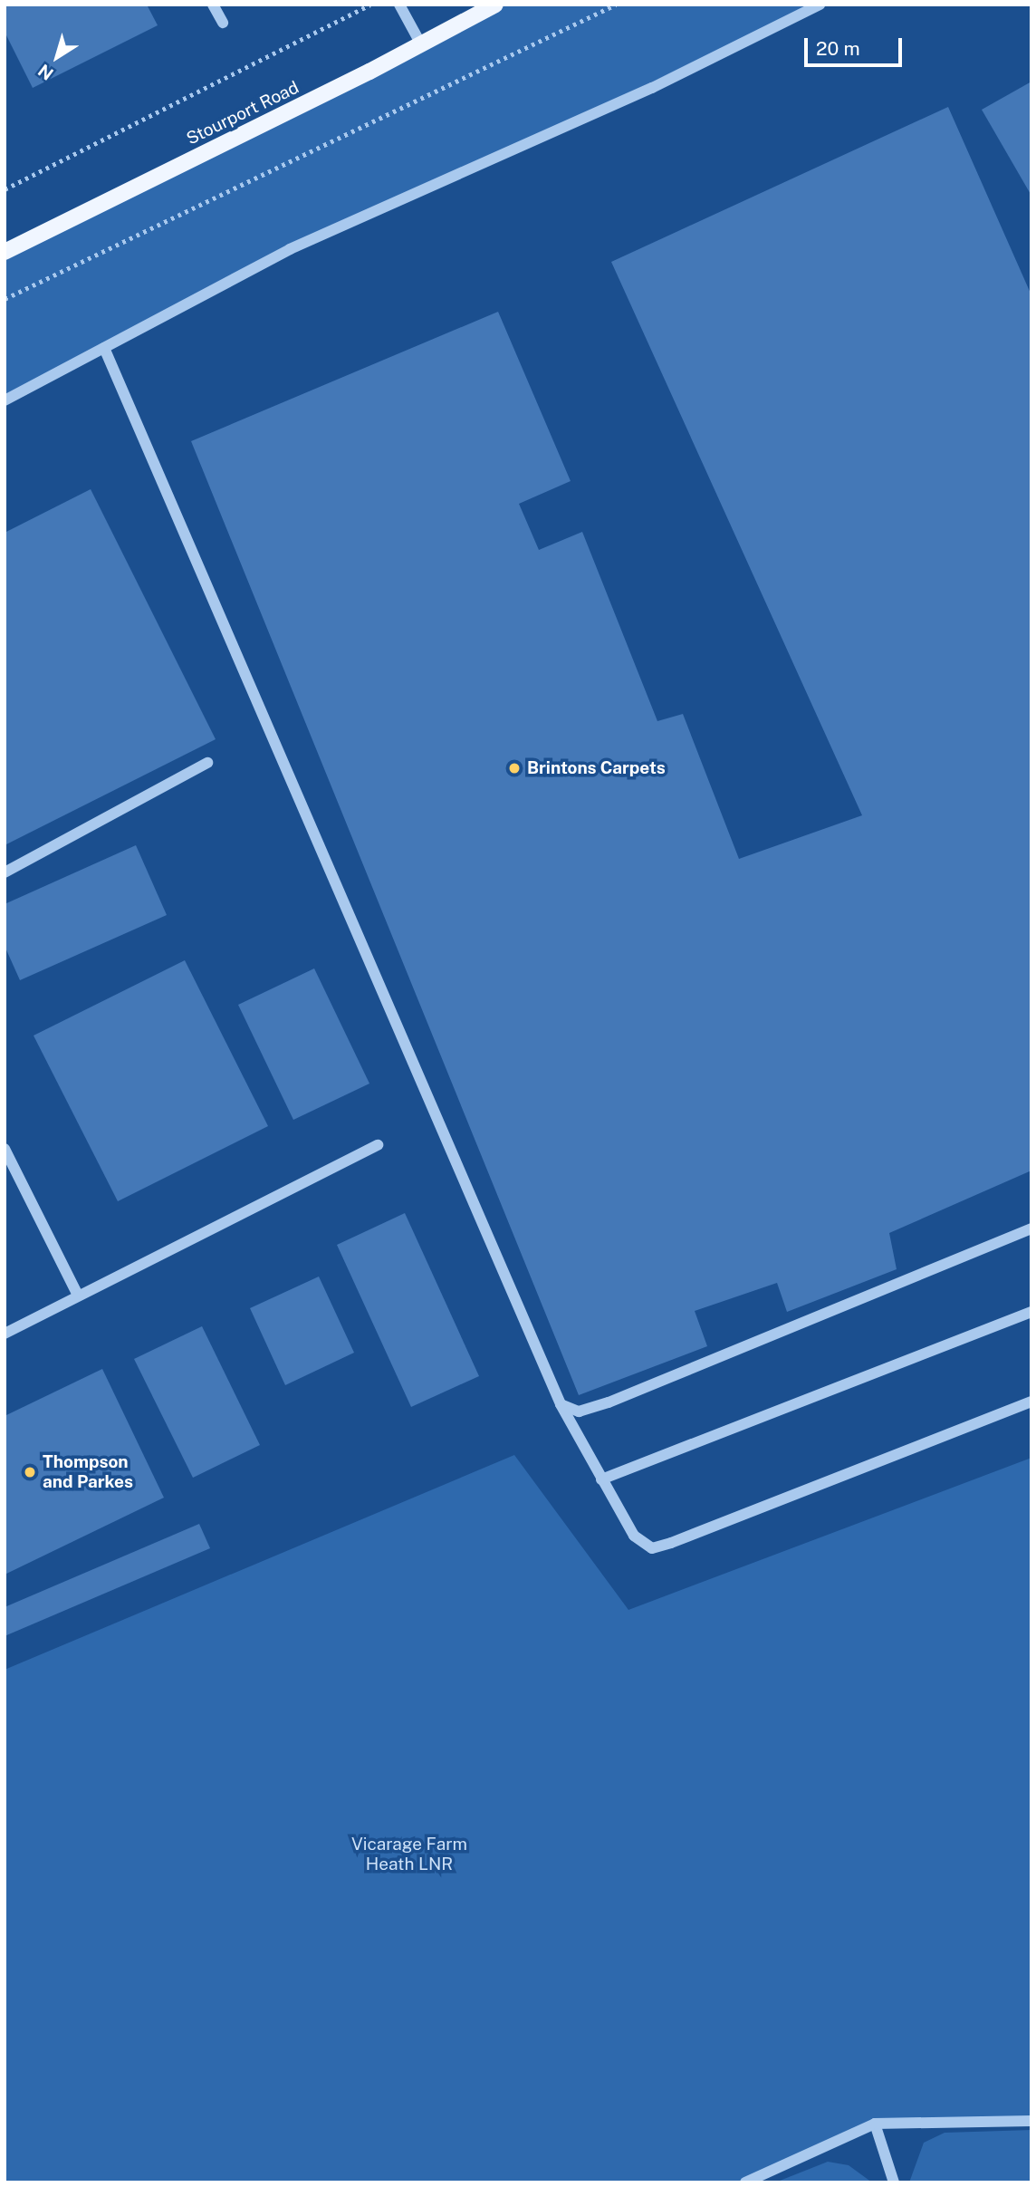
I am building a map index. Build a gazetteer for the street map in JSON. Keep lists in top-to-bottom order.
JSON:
{
  "streets": {
    "main road": ["Stourport Road"]
  },
  "parks": ["Vicarage Farm Heath LNR"],
  "places": ["Brintons Carpets", "Thompson and Parkes"],
  "scale_bar": "20 m",
  "north": "bottom left"
}
